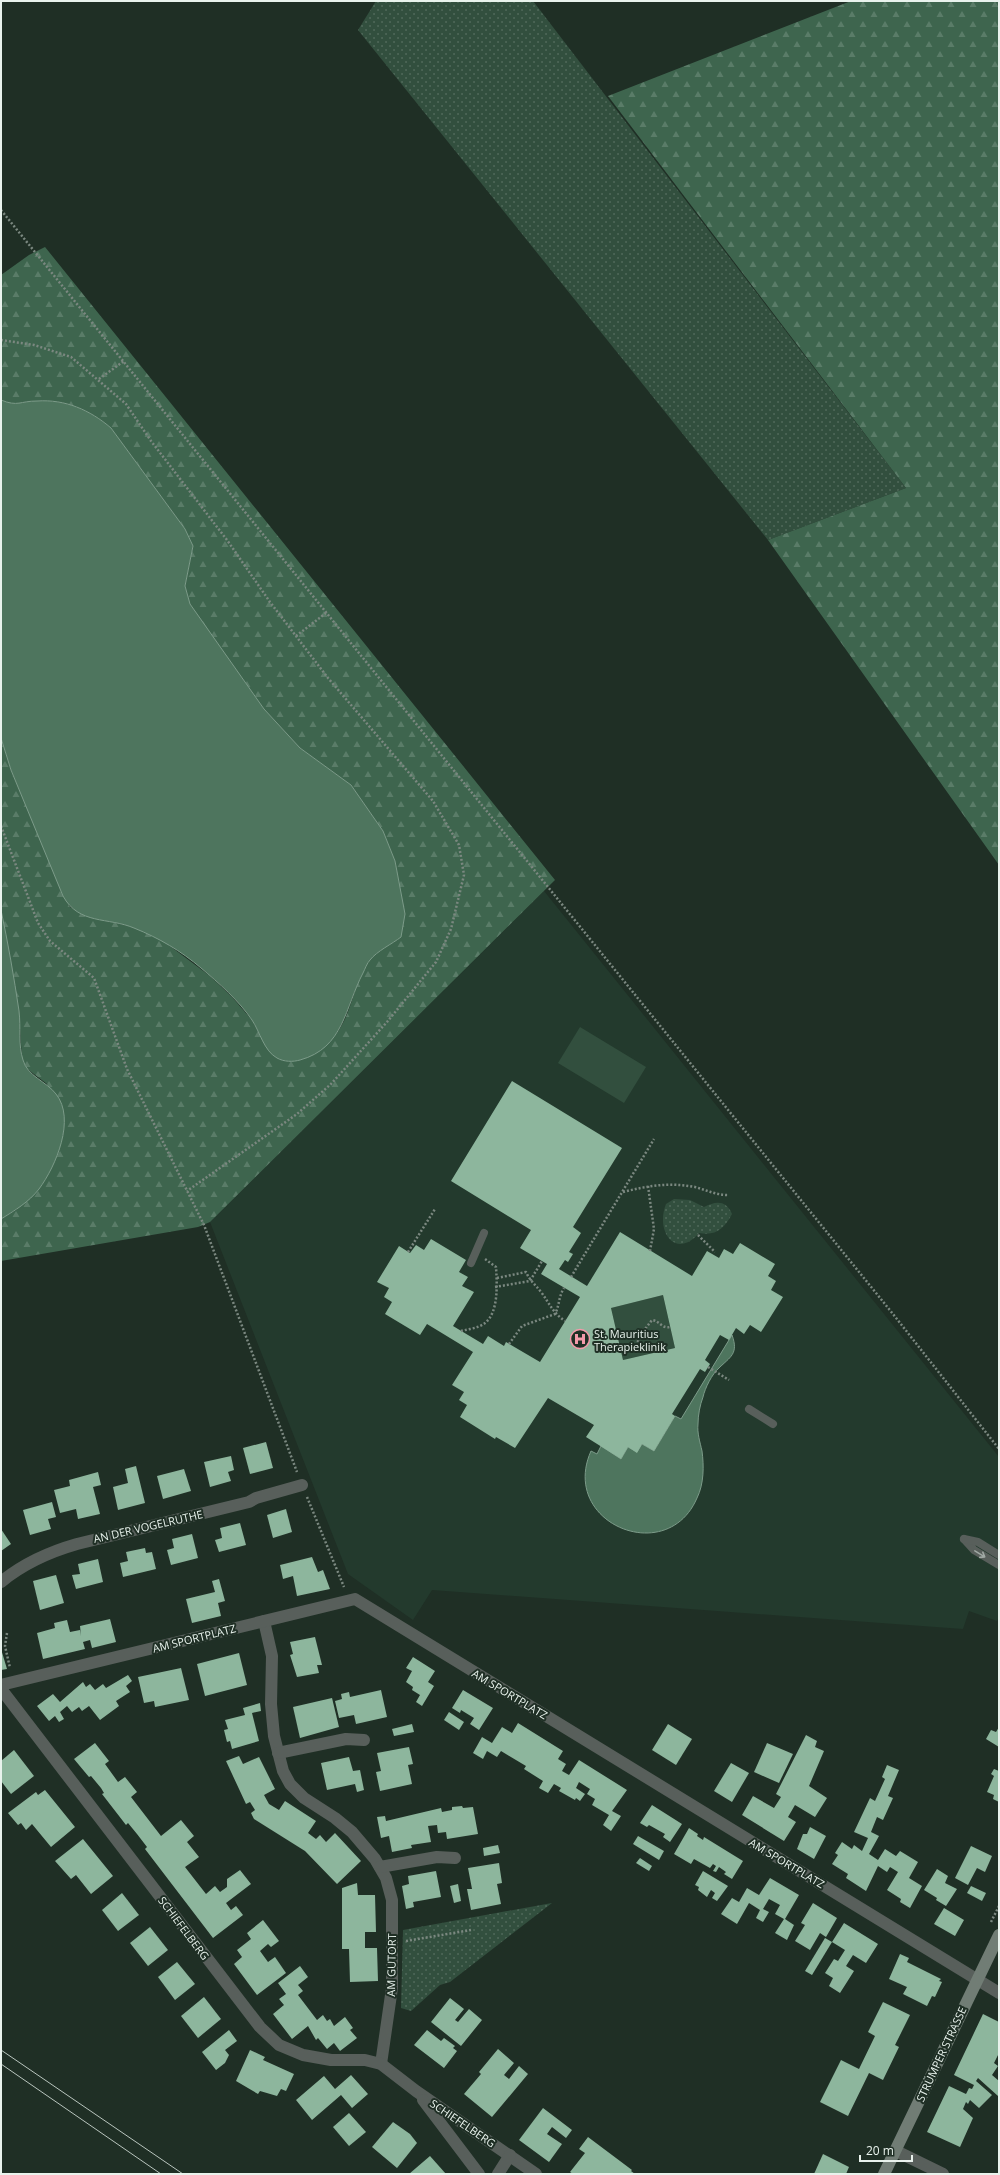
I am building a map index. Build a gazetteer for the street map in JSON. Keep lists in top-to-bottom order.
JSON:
{
  "streets": {
    "main road": ["STRÜMPER STRASSE"],
    "street": [
      "AN DER VOGELRUTHE",
      "AM SPORTPLATZ",
      "SCHIEFELBERG",
      "AM GUTORT"
    ]
  },
  "crossings": [
    ["AM SPORTPLATZ", "AM GUTORT"],
    ["AM SPORTPLATZ", "STRÜMPER STRASSE"],
    ["SCHIEFELBERG", "AM GUTORT"]
  ],
  "places": {
    "hospital": ["St. Mauritius Therapieklinik"]
  },
  "scale_bar": "20 m"
}
